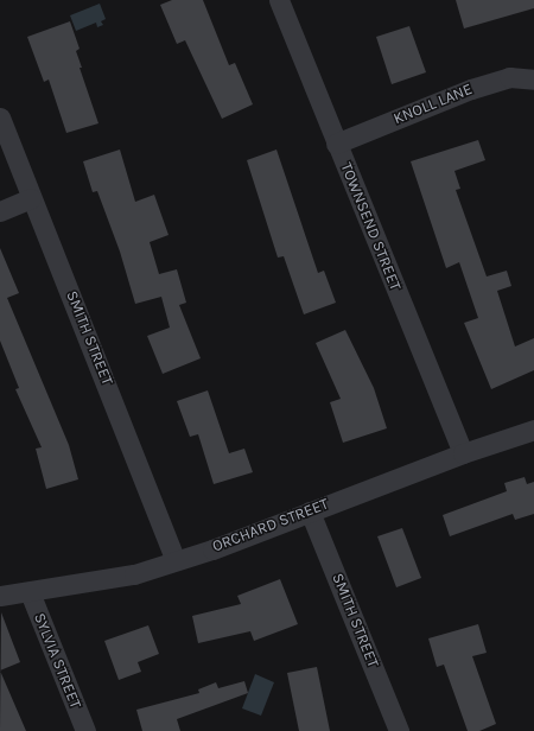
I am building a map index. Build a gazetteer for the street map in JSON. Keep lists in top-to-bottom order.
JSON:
{
  "streets": {
    "street": [
      "KNOLL LANE",
      "TOWNSEND STREET",
      "SMITH STREET",
      "ORCHARD STREET",
      "SYLVIA STREET"
    ]
  },
  "crossings": [
    ["KNOLL LANE", "TOWNSEND STREET"],
    ["TOWNSEND STREET", "ORCHARD STREET"],
    ["SMITH STREET", "ORCHARD STREET"],
    ["ORCHARD STREET", "SYLVIA STREET"]
  ]
}
